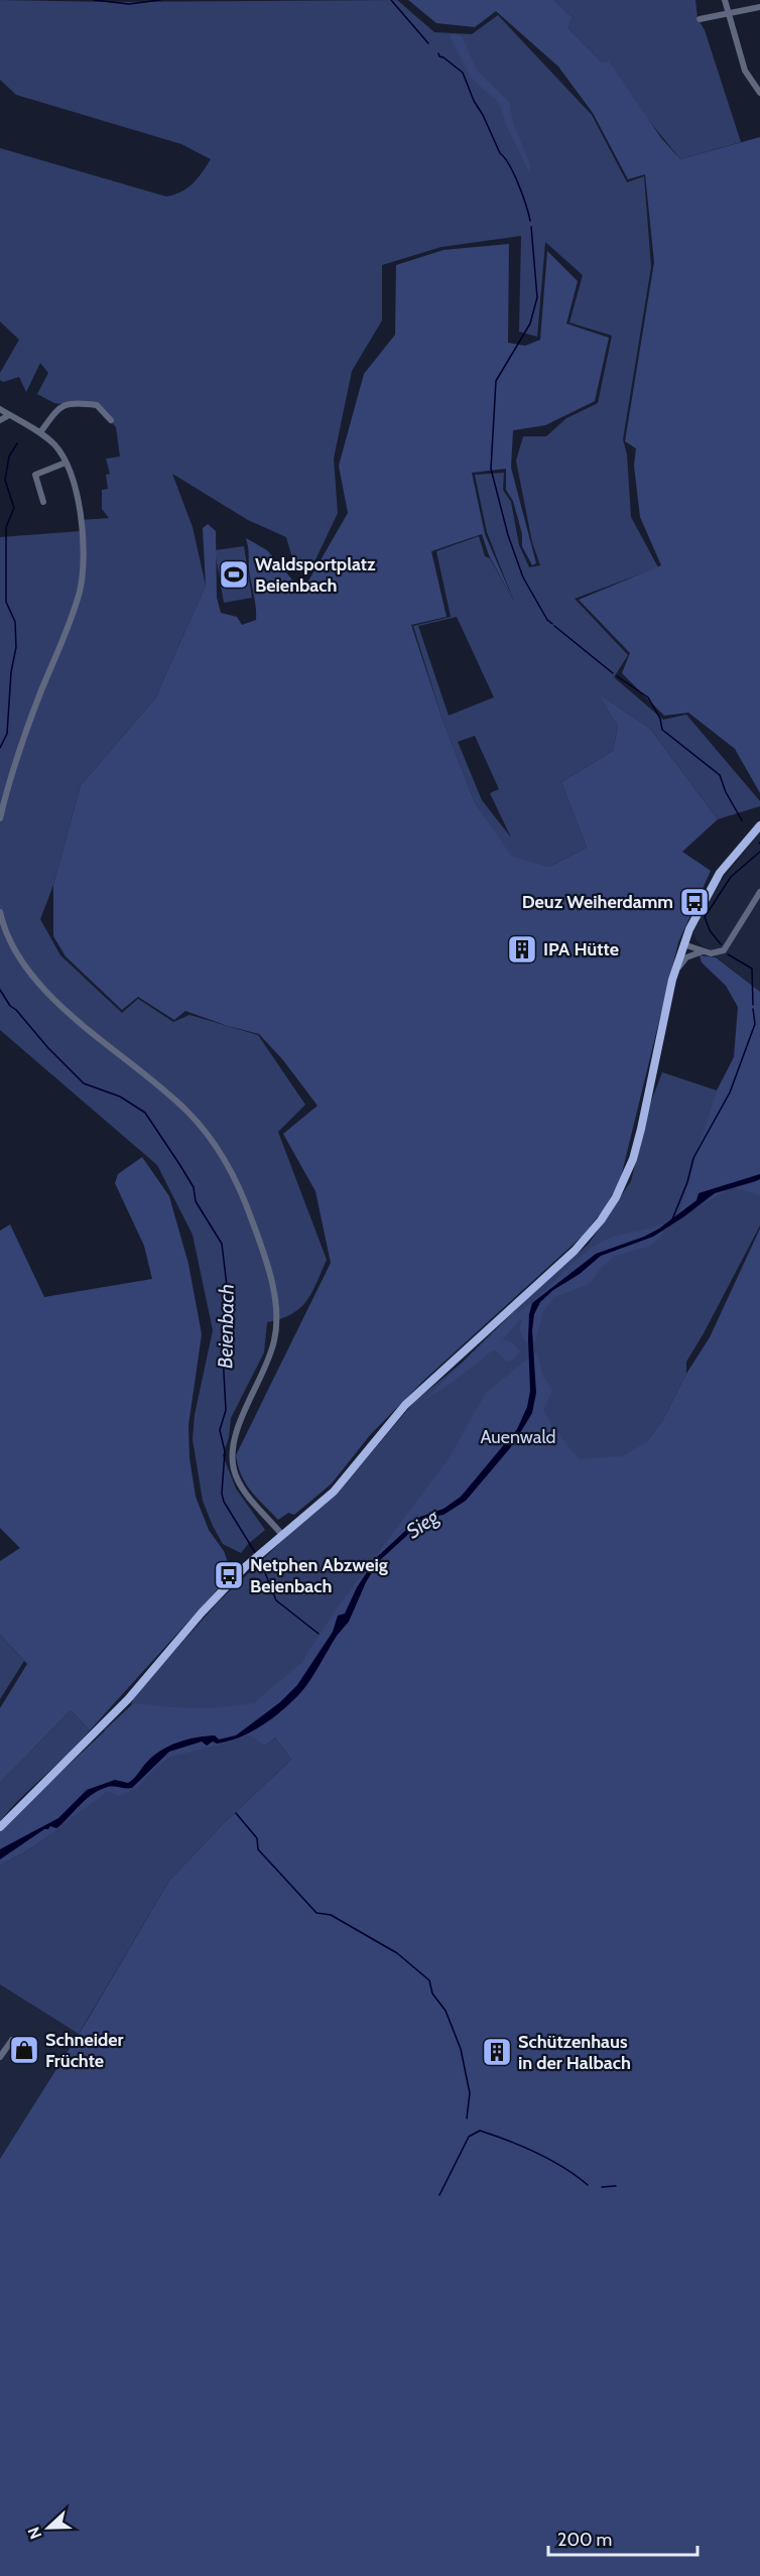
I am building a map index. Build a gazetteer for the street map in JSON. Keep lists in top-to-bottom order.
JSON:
{
  "water": ["Beienbach", "Sieg"],
  "parks": ["Auenwald"],
  "places": {
    "sports": ["Waldsportplatz Beienbach"],
    "bus stop": ["Deuz Weiherdamm", "Netphen Abzweig Beienbach"],
    "building": ["IPA Hütte", "Schützenhaus in der Halbach"],
    "shop": ["Schneider Früchte"]
  },
  "scale_bar": "200 m",
  "north": "left"
}
